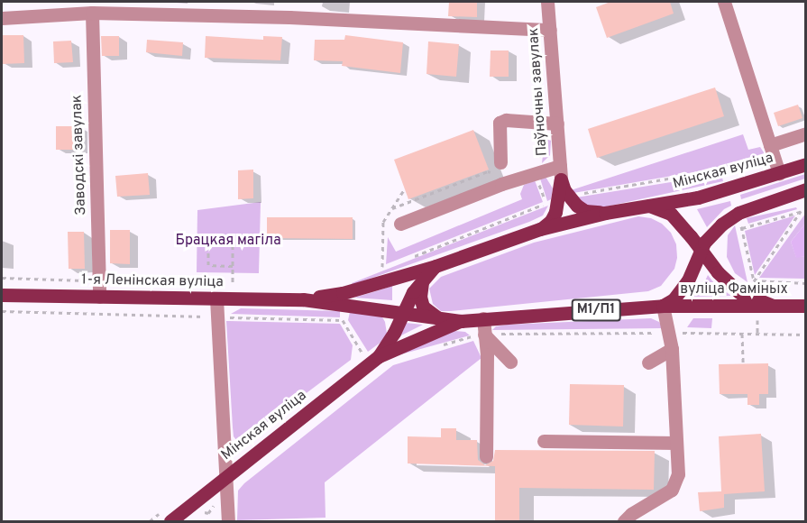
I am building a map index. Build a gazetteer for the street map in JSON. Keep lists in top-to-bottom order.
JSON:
{
  "streets": {
    "main road": [
      "Мінская вуліца",
      "1-я Ленінская вуліца",
      "вуліца Фаміных",
      "М1/П1"
    ],
    "street": ["Паўночны завулак", "Заводскі завулак"]
  },
  "crossings": [
    ["Заводскі завулак", "1-я Ленінская вуліца"],
    ["Мінская вуліца", "М1/П1"],
    ["вуліца Фаміных", "М1/П1"]
  ],
  "parks": ["Брацкая магіла"]
}
